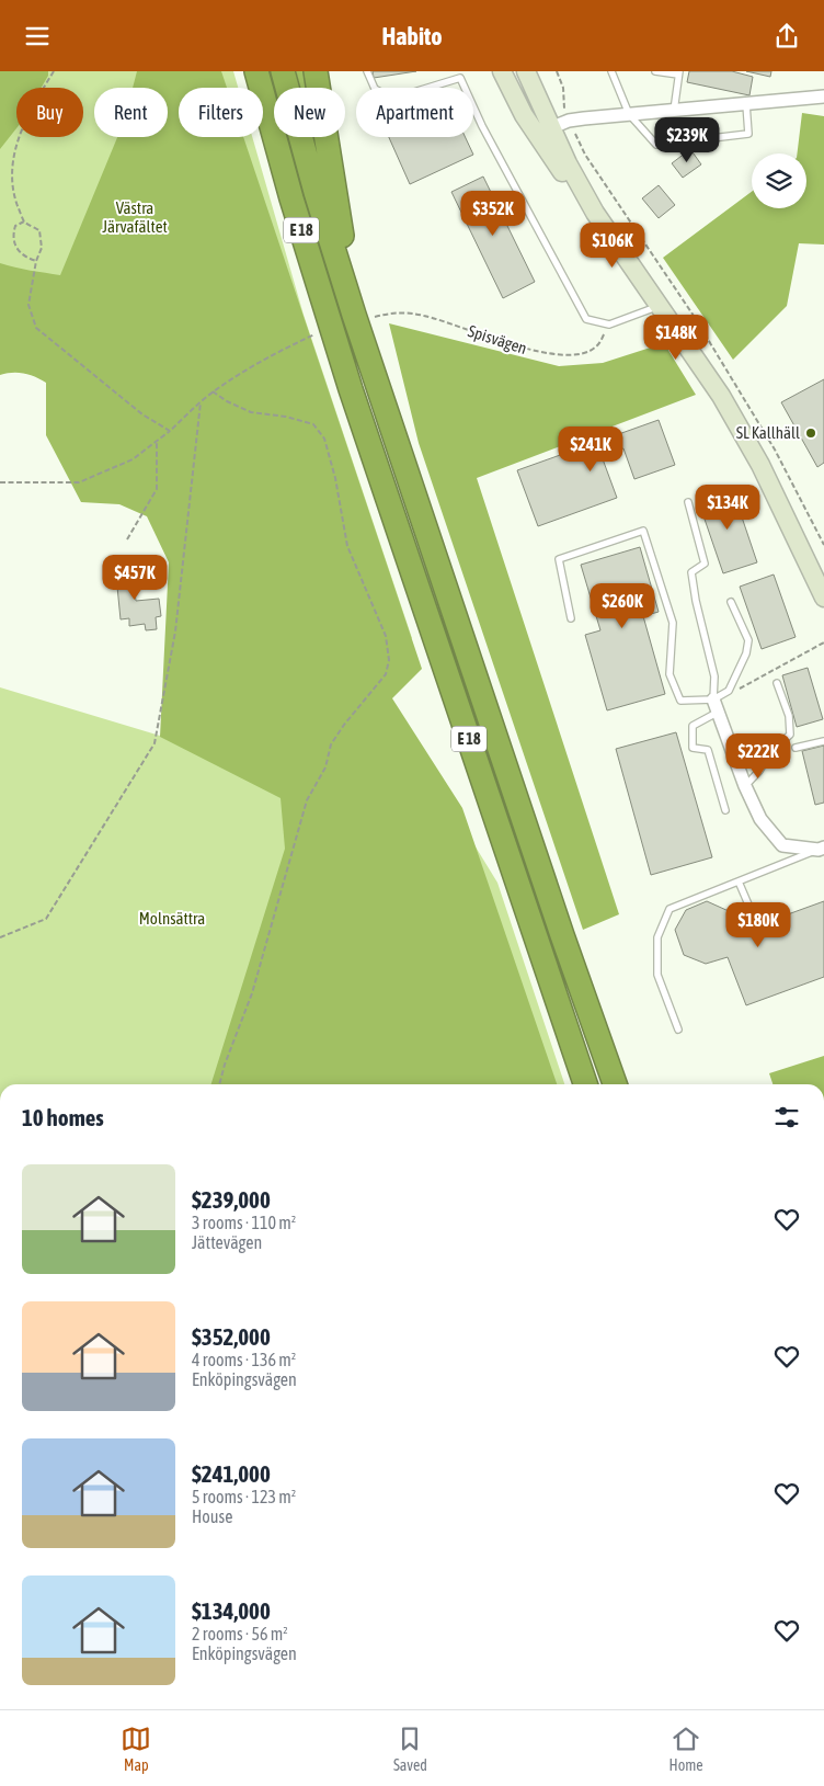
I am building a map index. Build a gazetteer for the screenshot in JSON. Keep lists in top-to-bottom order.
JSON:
{
  "streets": {
    "highway": ["E 18"],
    "path": ["Spisvägen"]
  },
  "crossings": [
    ["E 18", "Spisvägen"]
  ],
  "parks": ["Västra Järvafältet", "Molnsättra"],
  "places": ["SL Kallhäll"],
  "page": {
    "header": "Habito",
    "chip": [
      "Buy",
      "Rent",
      "Filters",
      "New",
      "Apartment"
    ],
    "price": [
      "$239K",
      "$352K",
      "$106K",
      "$148K",
      "$241K",
      "$134K",
      "$457K",
      "$260K",
      "$222K",
      "$180K"
    ],
    "heading": "10 homes",
    "list": [
      {
        "name": "$239,000",
        "note": "3 rooms · 110 m² · Jättevägen"
      },
      {
        "name": "$352,000",
        "note": "4 rooms · 136 m² · Enköpingsvägen"
      },
      {
        "name": "$241,000",
        "note": "5 rooms · 123 m² · House"
      },
      {
        "name": "$134,000",
        "note": "2 rooms · 56 m² · Enköpingsvägen"
      }
    ],
    "tabs": ["Map", "Saved", "Home"]
  }
}
